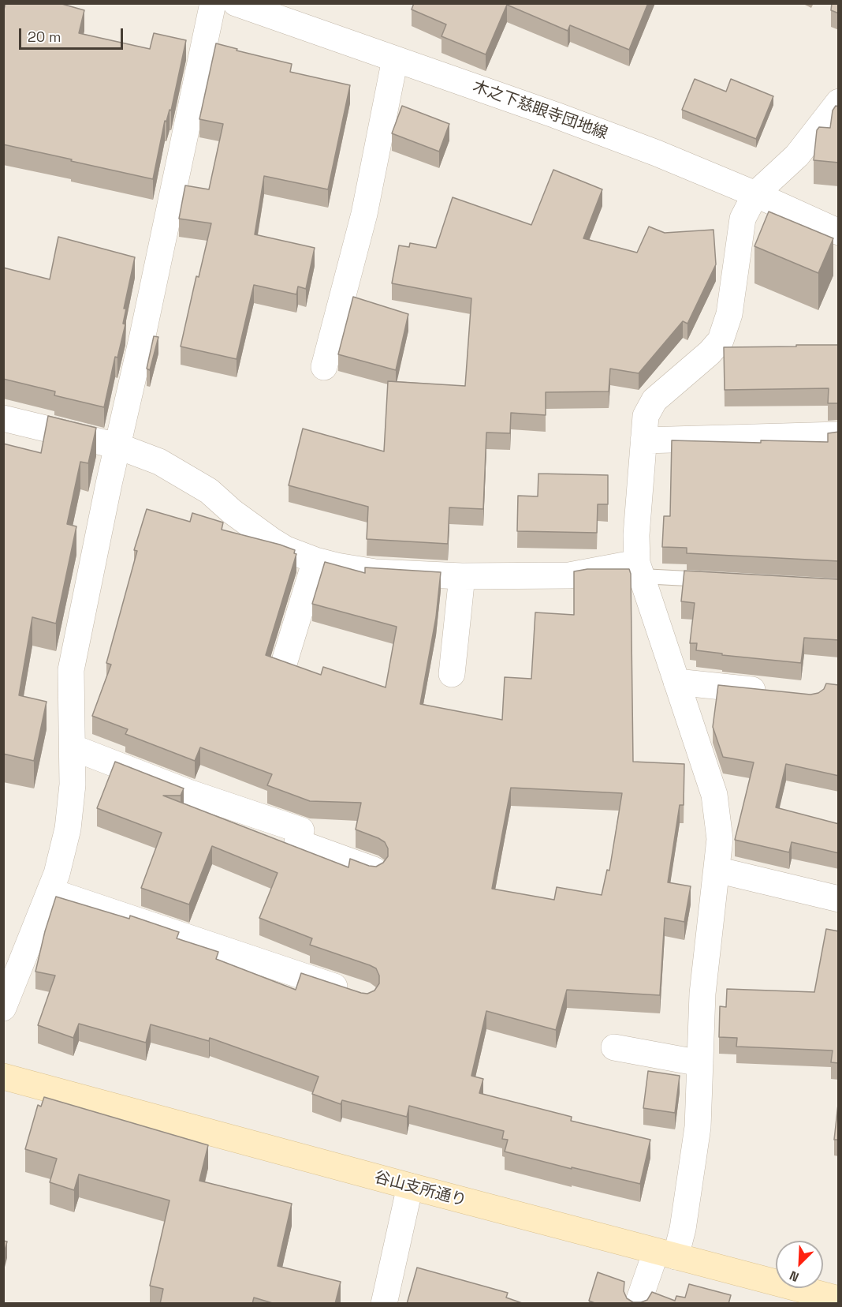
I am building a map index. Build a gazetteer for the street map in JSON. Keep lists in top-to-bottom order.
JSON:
{
  "streets": {
    "street": ["木之下慈眼寺団地線", "谷山支所通り"]
  },
  "scale_bar": "20 m",
  "north": "bottom left"
}
